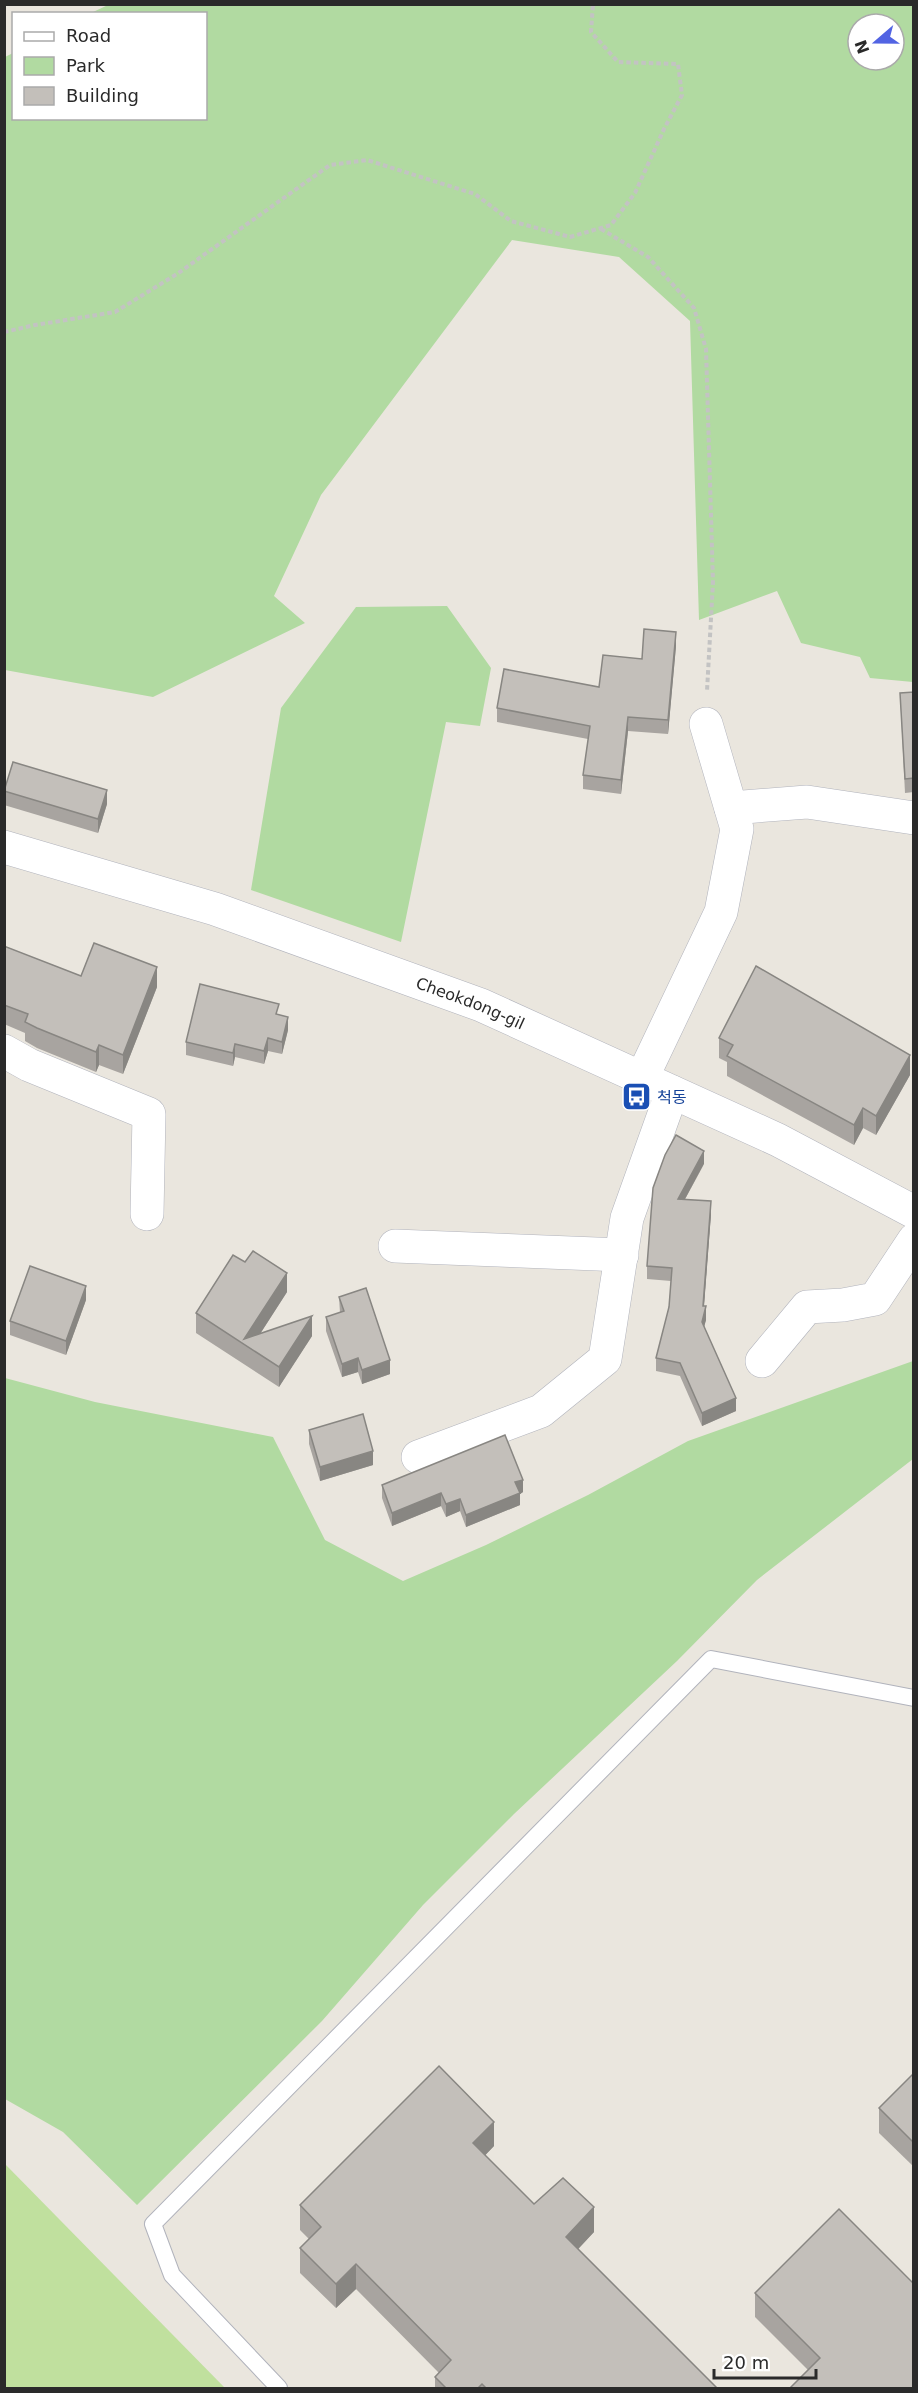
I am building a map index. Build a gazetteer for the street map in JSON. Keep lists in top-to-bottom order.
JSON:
{
  "streets": {
    "street": ["Cheokdong-gil"]
  },
  "places": {
    "bus stop": ["척동"]
  },
  "legend": ["Road", "Park", "Building"],
  "scale_bar": "20 m",
  "north": "left"
}
